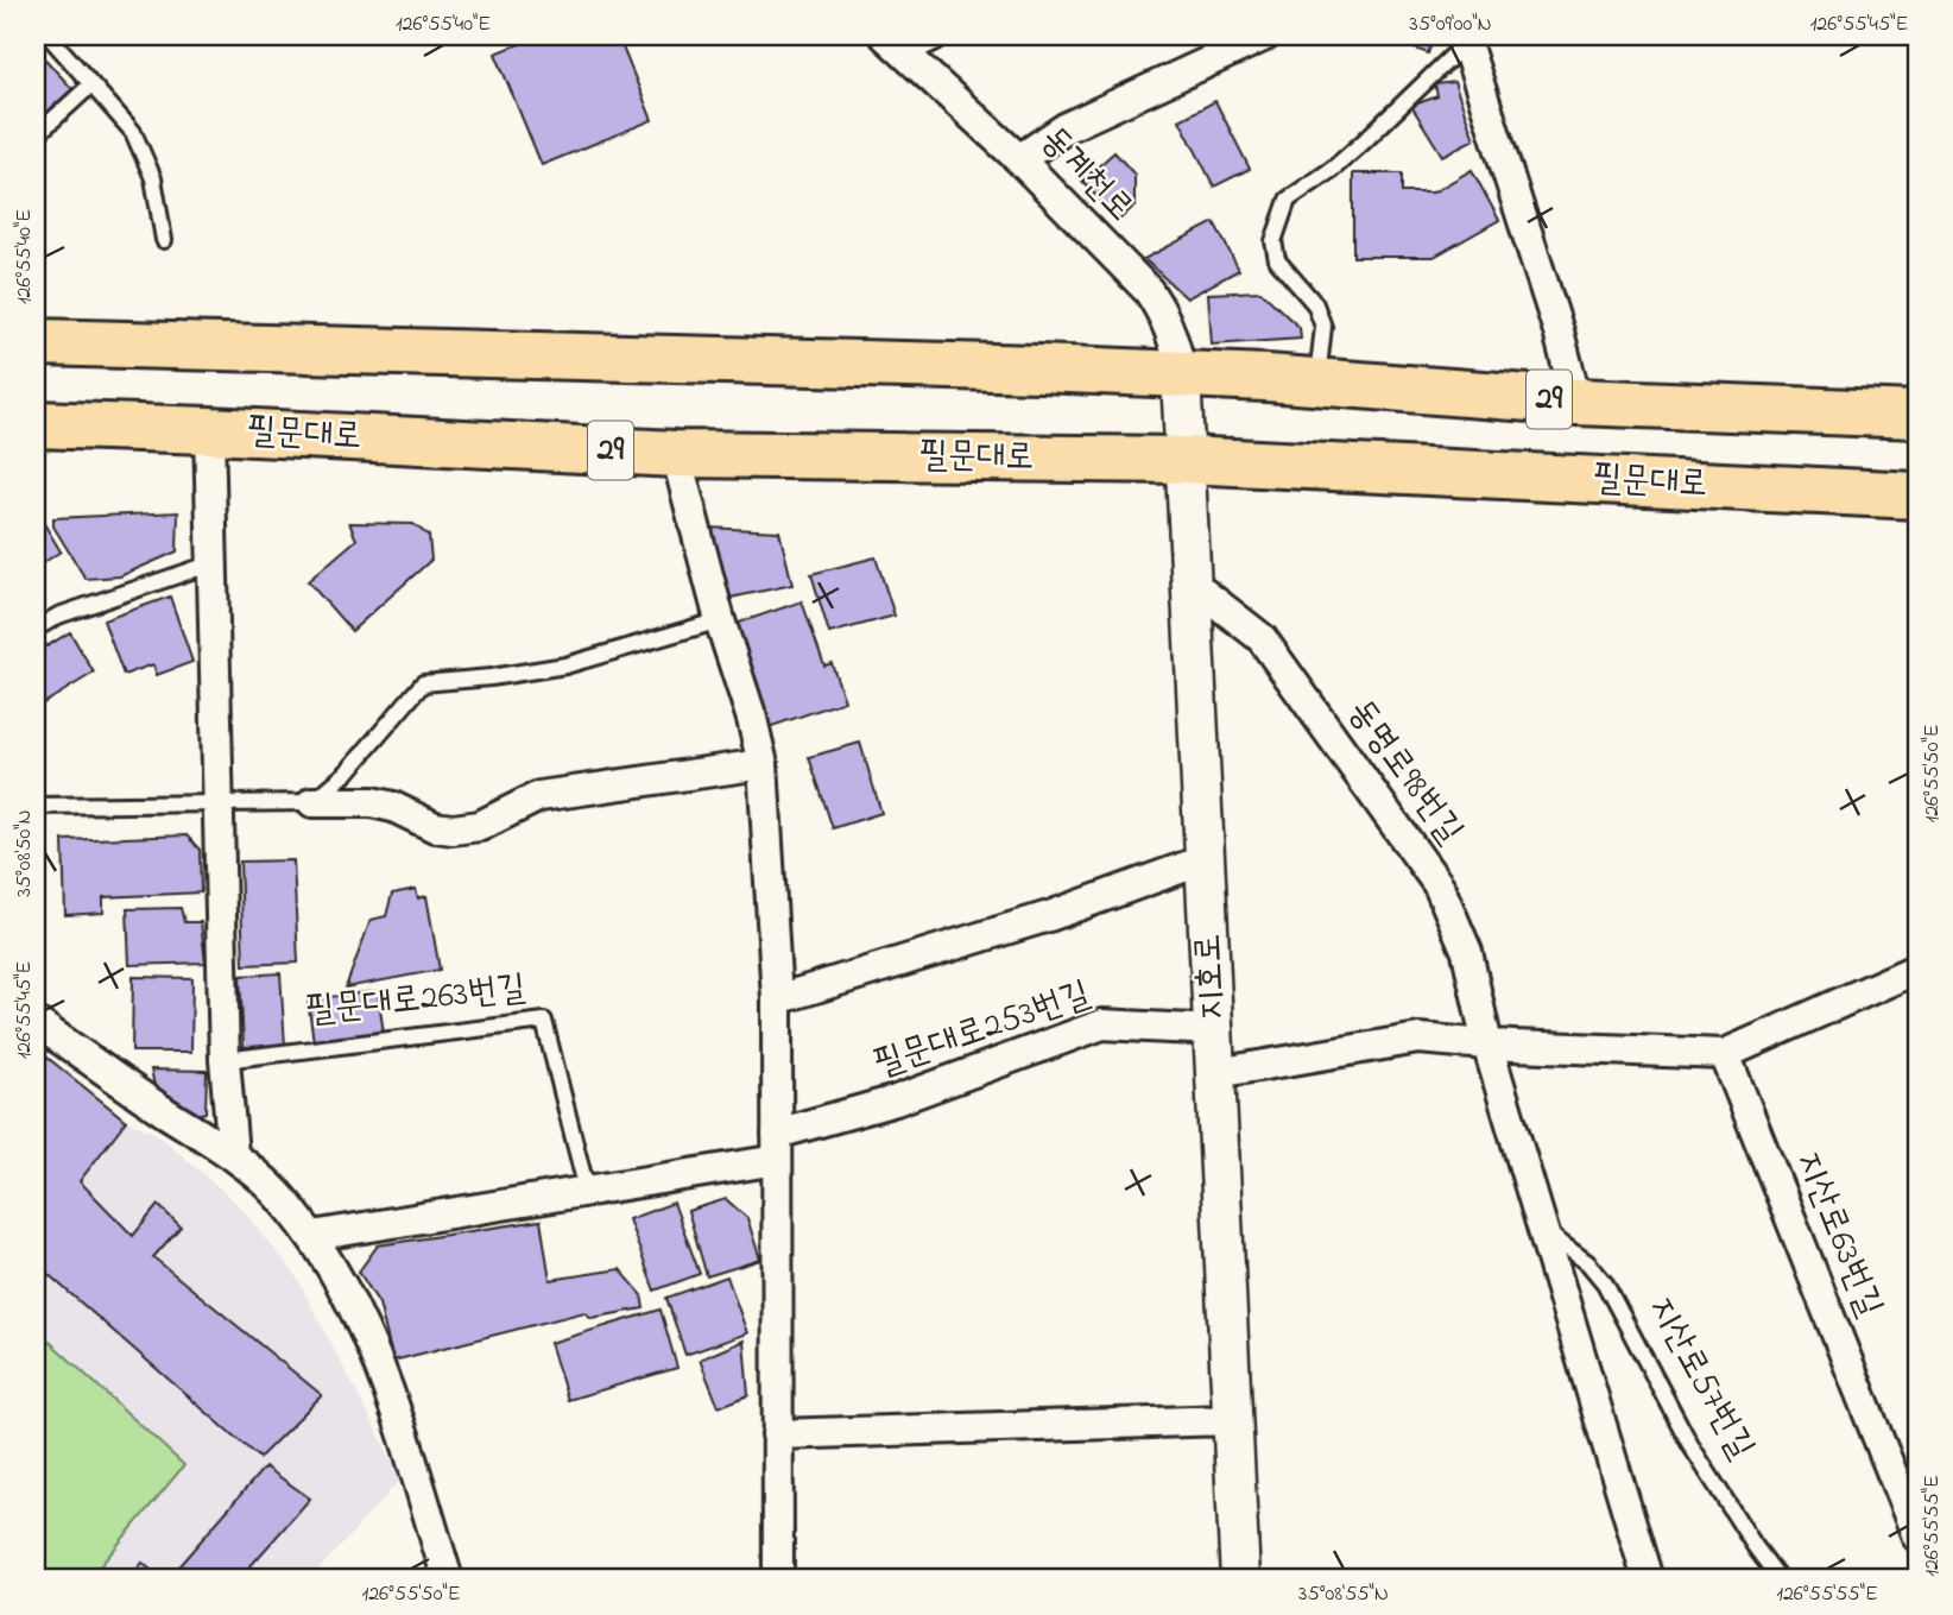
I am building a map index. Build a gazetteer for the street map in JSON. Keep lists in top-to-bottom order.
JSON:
{
  "streets": {
    "main road": ["29", "필문대로"],
    "street": [
      "동계천로",
      "동명로98번길",
      "지호로",
      "필문대로253번길",
      "지산로63번길"
    ],
    "lane": ["필문대로263번길", "지산로57번길"]
  },
  "crossings": [
    ["동계천로", "29"],
    ["동계천로", "지호로"],
    ["29", "지호로"],
    ["필문대로", "지호로"],
    ["동명로98번길", "지호로"],
    ["지호로", "필문대로253번길"]
  ],
  "coordinates": [
    "126°55'40\"E",
    "35°09'00\"N",
    "126°55'45\"E",
    "126°55'50\"E",
    "35°08'50\"N",
    "126°55'55\"E",
    "35°08'55\"N"
  ]
}
